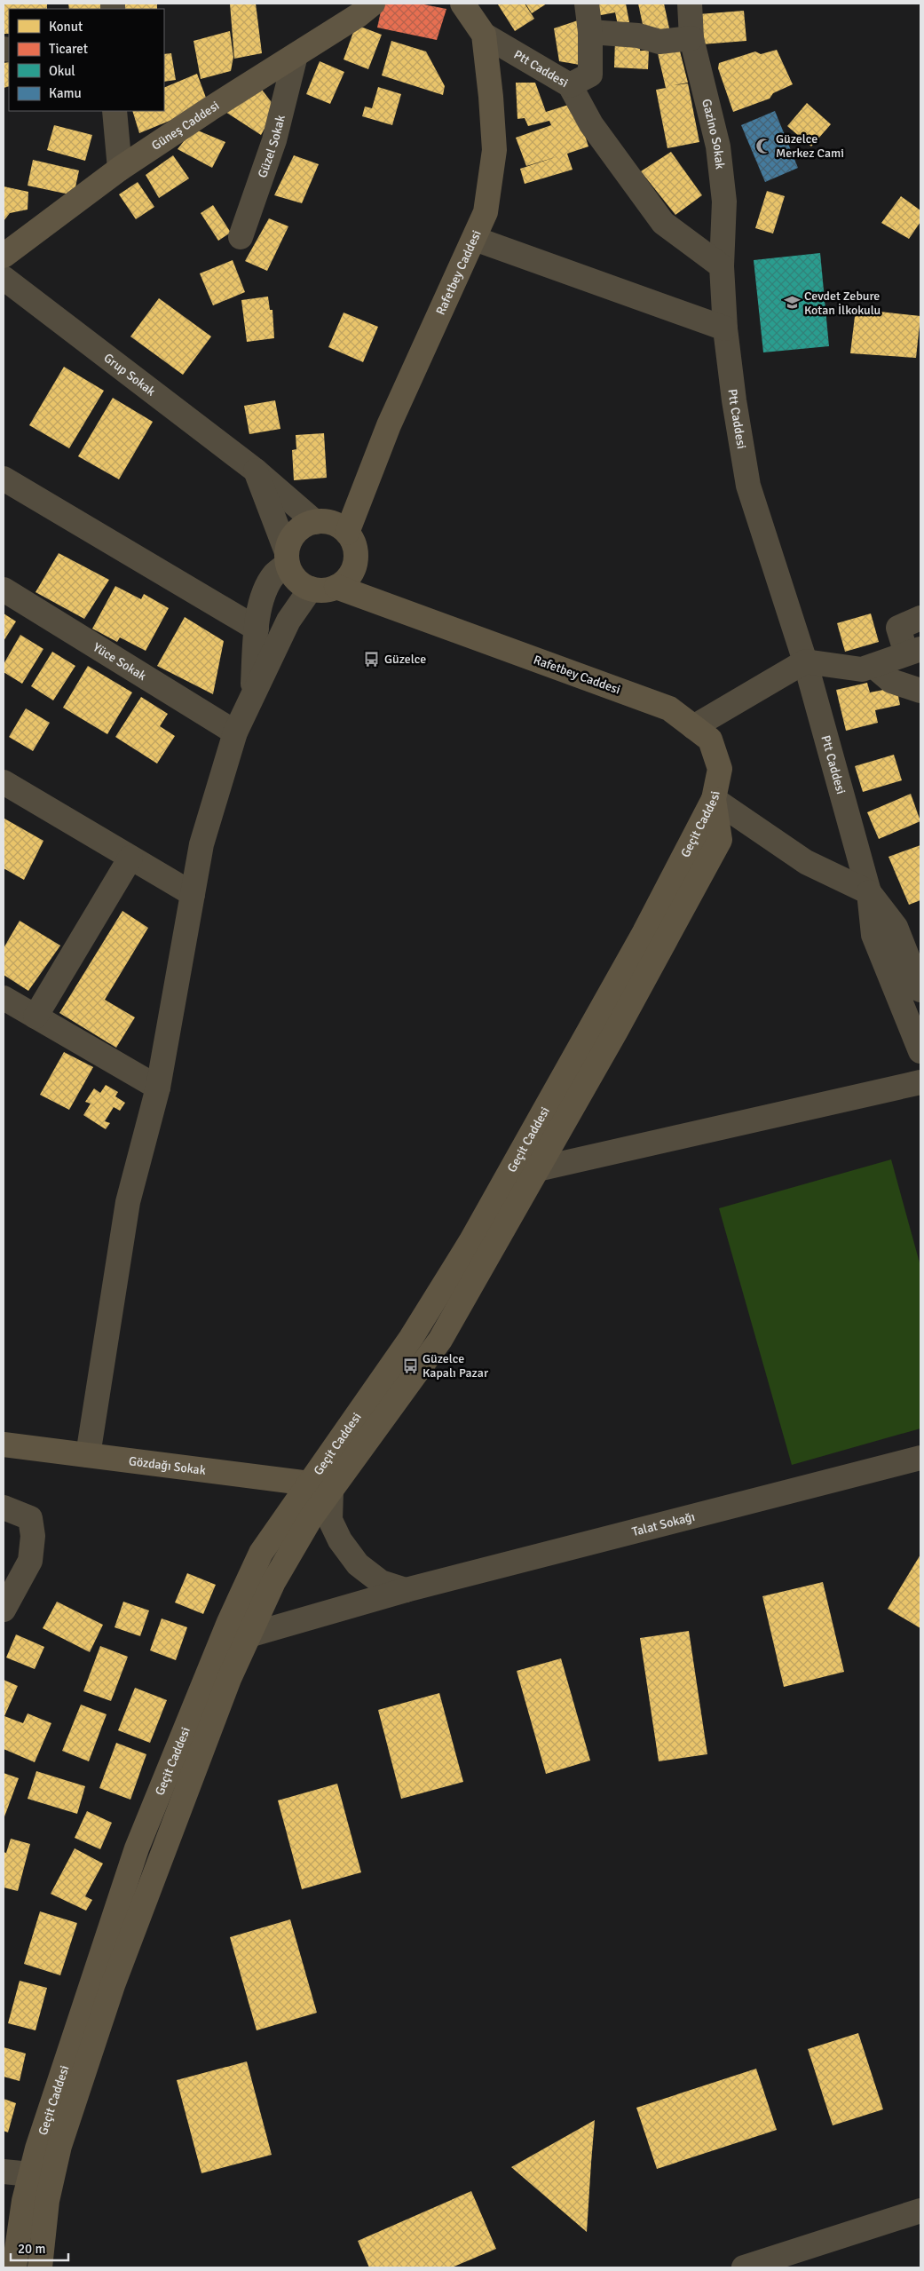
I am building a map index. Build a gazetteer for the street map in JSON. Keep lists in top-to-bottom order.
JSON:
{
  "streets": {
    "main road": [
      "Güneş Caddesi",
      "Rafetbey Caddesi",
      "Geçit Caddesi",
      "Gözdağı Sokak"
    ],
    "street": [
      "Ptt Caddesi",
      "Gazino Sokak",
      "Güzel Sokak",
      "Grup Sokak",
      "Yüce Sokak",
      "Talat Sokağı"
    ]
  },
  "crossings": [
    ["Ptt Caddesi", "Gazino Sokak"],
    ["Ptt Caddesi", "Rafetbey Caddesi"],
    ["Güneş Caddesi", "Güzel Sokak"],
    ["Rafetbey Caddesi", "Grup Sokak"],
    ["Rafetbey Caddesi", "Geçit Caddesi"],
    ["Geçit Caddesi", "Gözdağı Sokak"],
    ["Geçit Caddesi", "Talat Sokağı"]
  ],
  "places": {
    "mosque": ["Güzelce Merkez Cami"],
    "school or university": ["Cevdet Zebure Kotan İlkokulu"],
    "bus stop": ["Güzelce", "Güzelce Kapalı Pazar"]
  },
  "legend": [
    "Konut",
    "Ticaret",
    "Okul",
    "Kamu"
  ],
  "scale_bar": "20 m"
}
